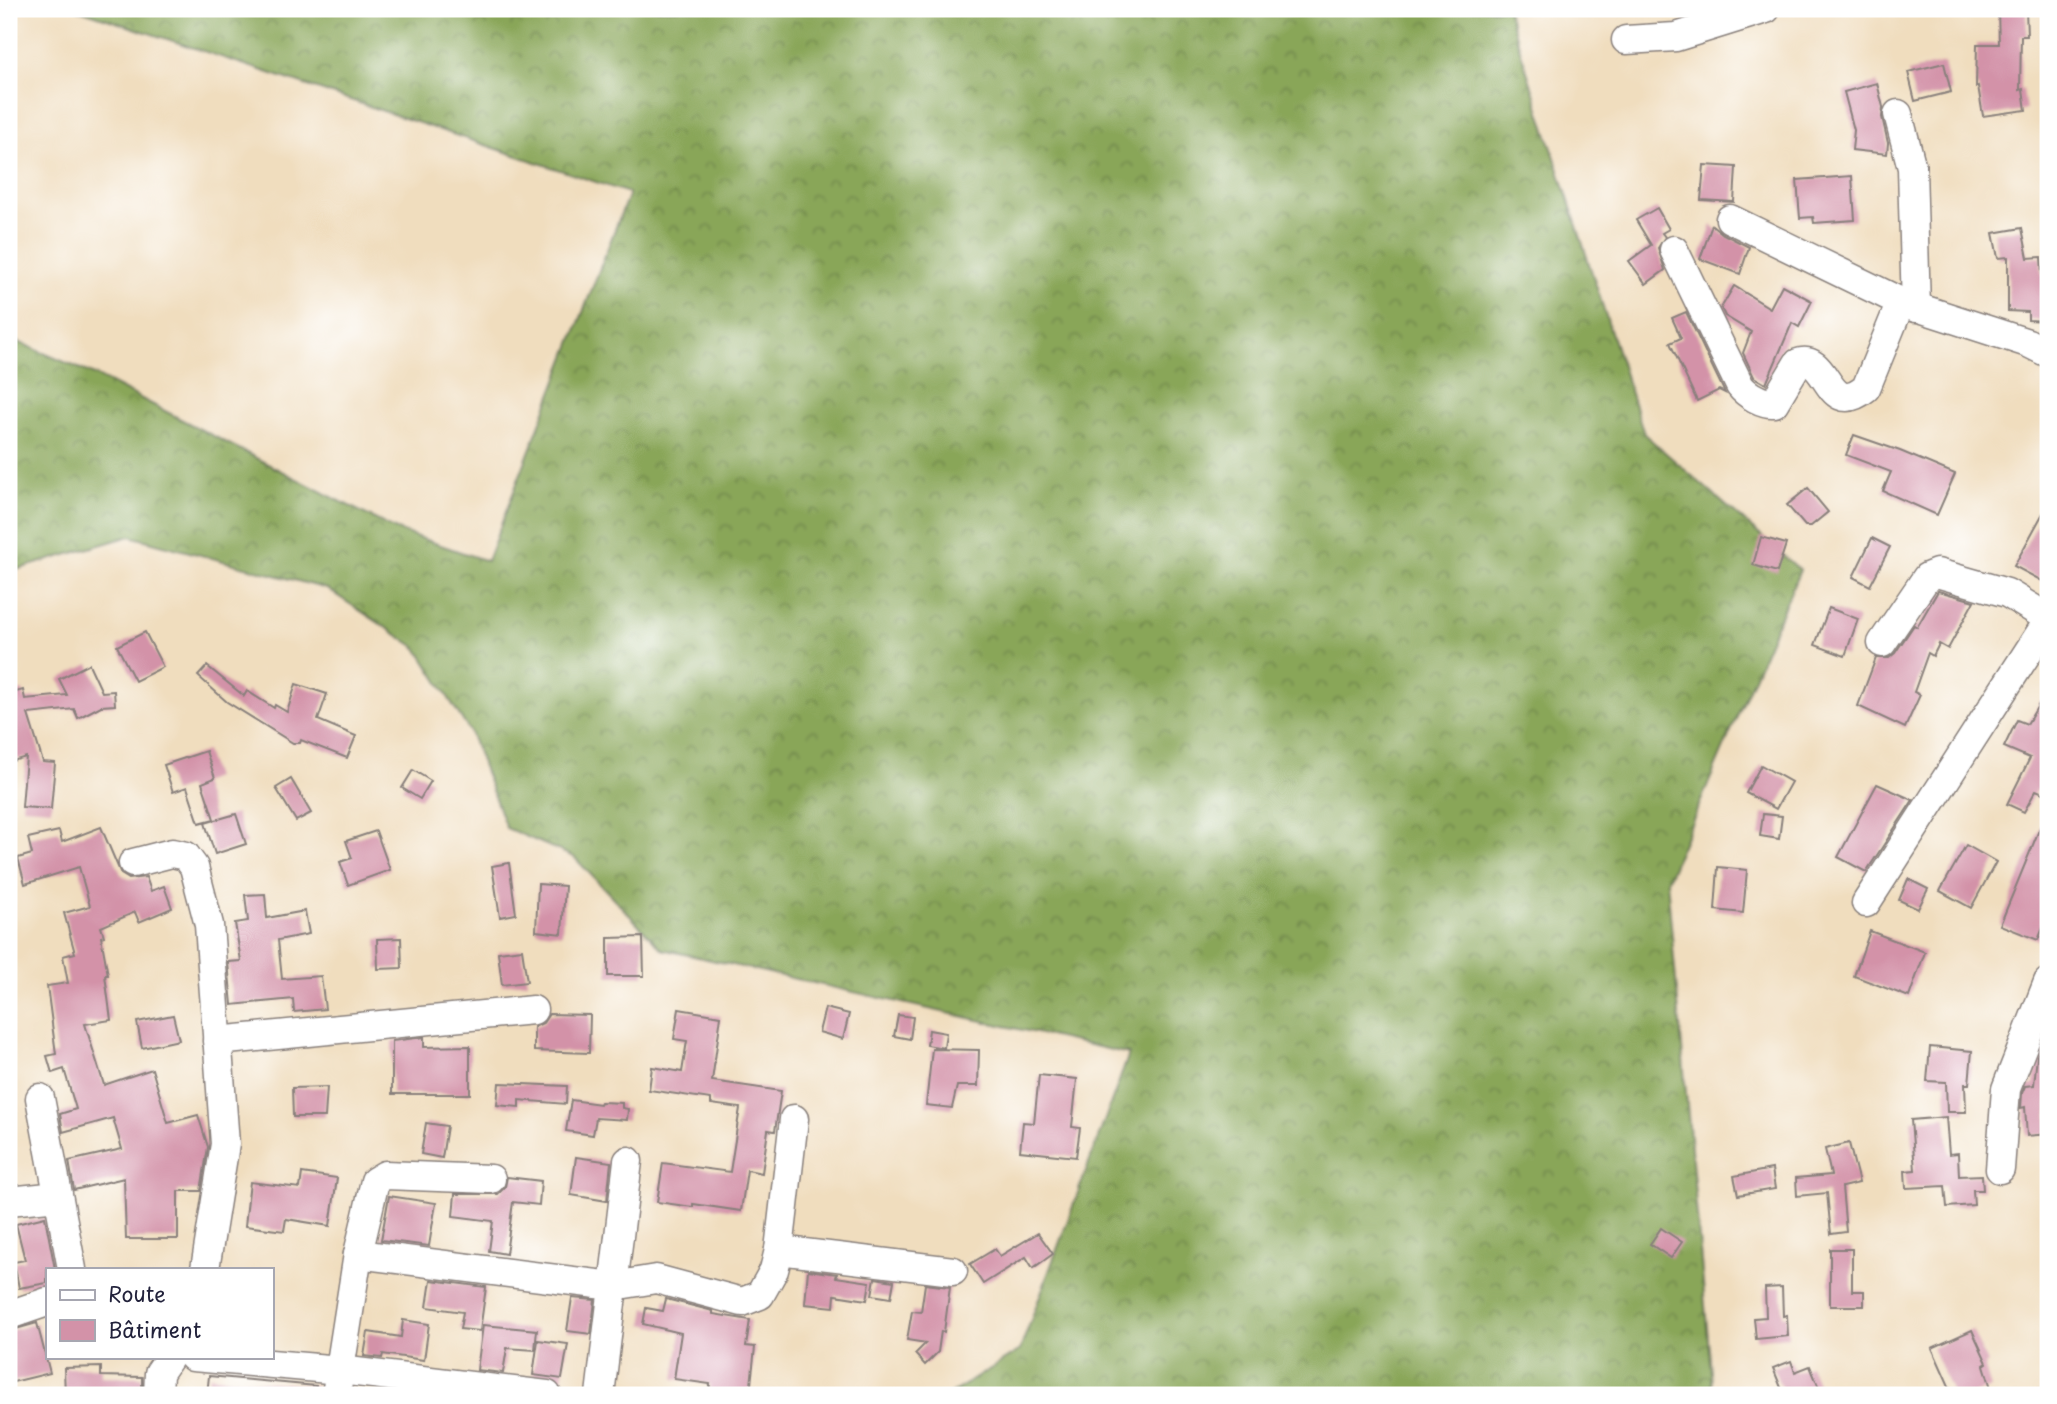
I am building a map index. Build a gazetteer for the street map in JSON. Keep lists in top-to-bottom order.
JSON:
{
  "legend": ["Route", "Bâtiment"]
}
